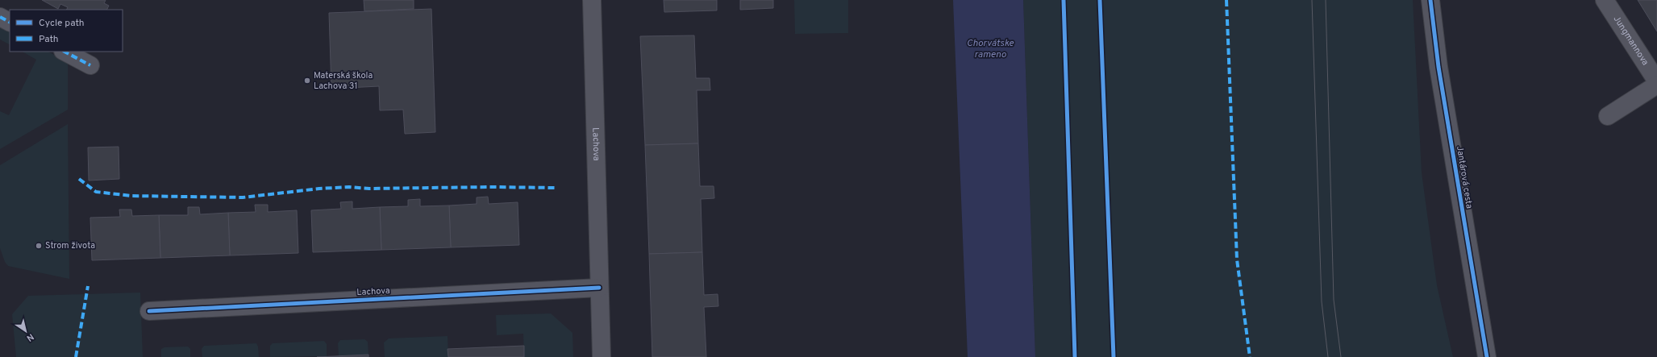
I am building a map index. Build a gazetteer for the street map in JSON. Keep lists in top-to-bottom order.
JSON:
{
  "streets": {
    "street": ["Jungmannova", "Lachova", "Jantárová cesta"]
  },
  "water": ["Chorvátske rameno"],
  "places": ["Materská škola Lachova 31", "Strom života"],
  "legend": ["Cycle path", "Path"],
  "north": "bottom right"
}
